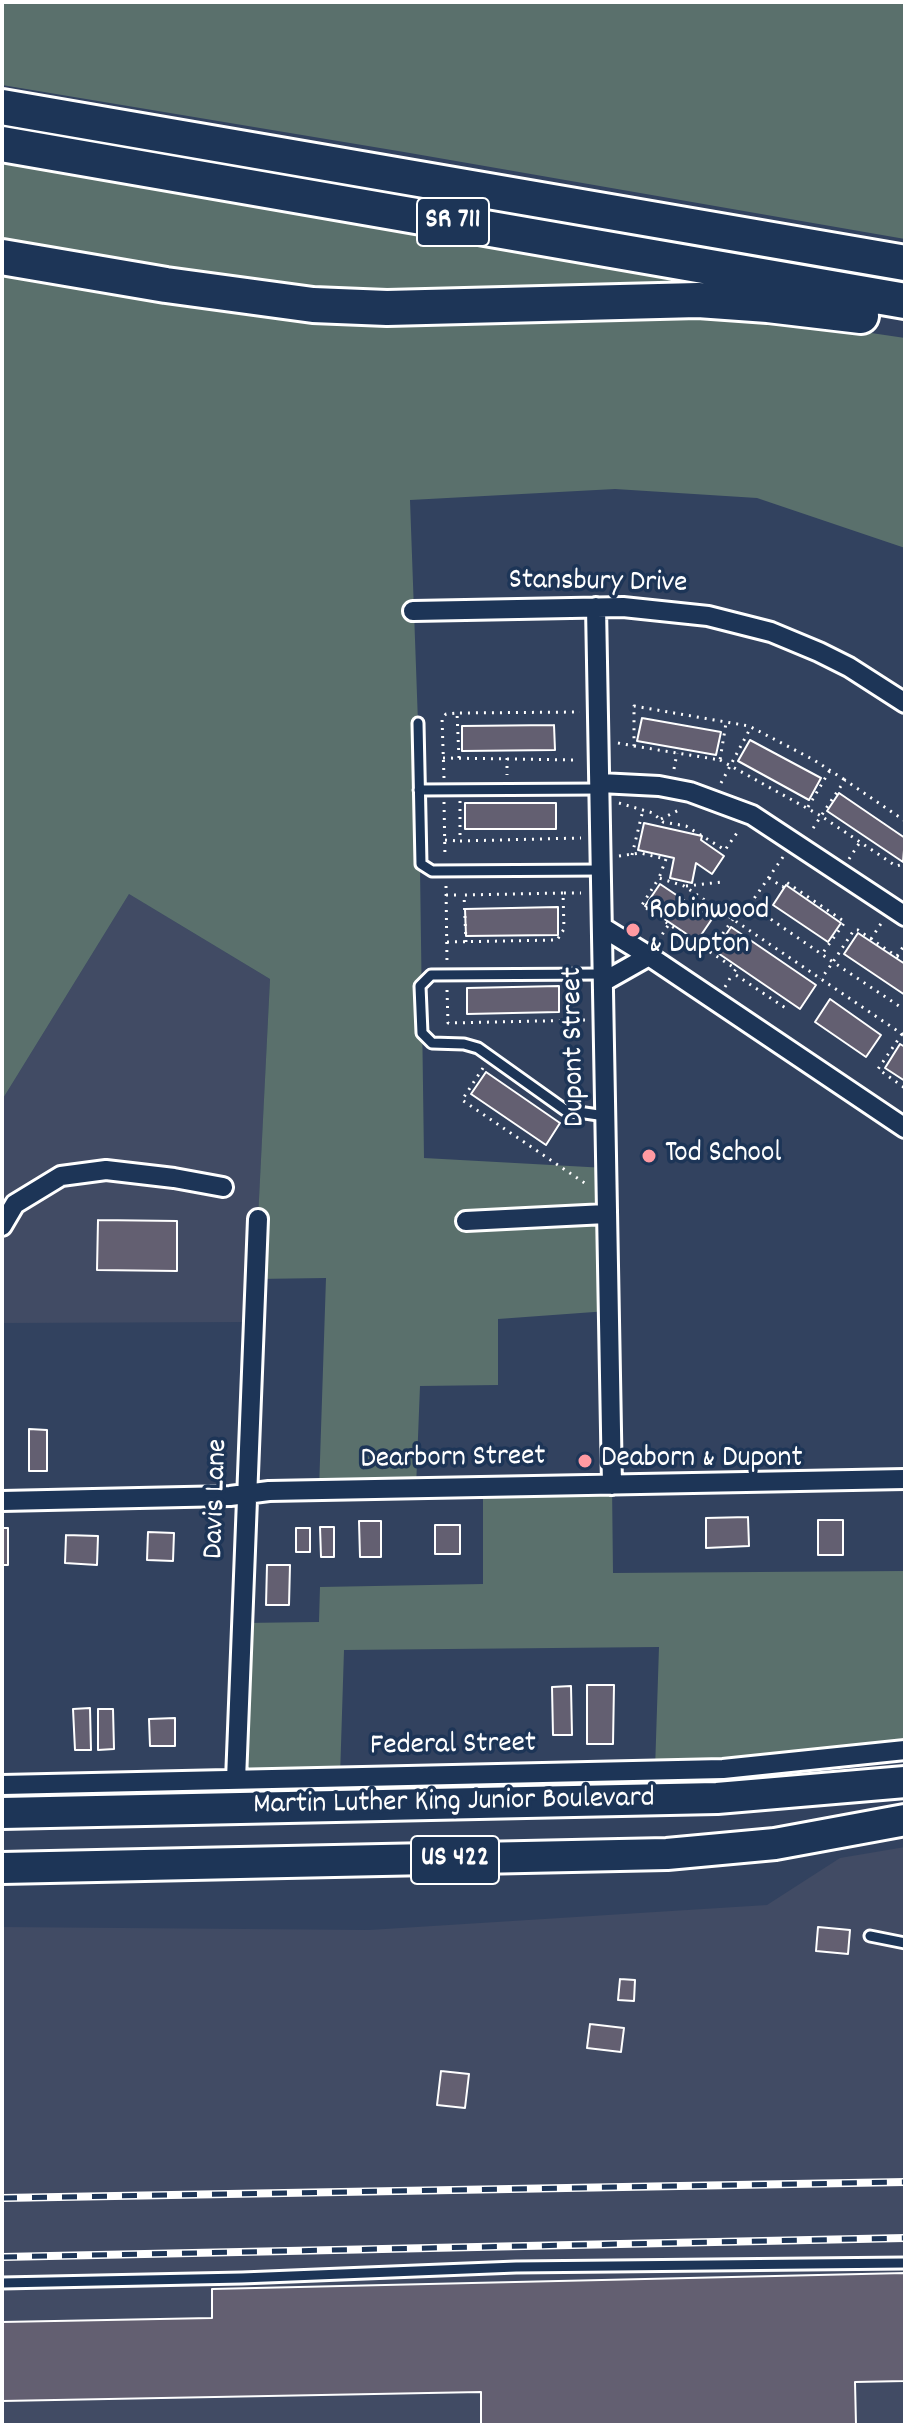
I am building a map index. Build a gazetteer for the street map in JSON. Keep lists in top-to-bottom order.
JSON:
{
  "streets": {
    "highway": ["SR 711"],
    "main road": ["Martin Luther King Junior Boulevard", "US 422"],
    "street": [
      "Stansbury Drive",
      "Dupont Street",
      "Dearborn Street",
      "Davis Lane",
      "Federal Street"
    ]
  },
  "crossings": [
    ["Stansbury Drive", "Dupont Street"],
    ["Dupont Street", "Dearborn Street"],
    ["Dearborn Street", "Davis Lane"],
    ["Davis Lane", "Federal Street"]
  ],
  "places": ["Robinwood & Dupton", "Tod School", "Deaborn & Dupont"]
}
